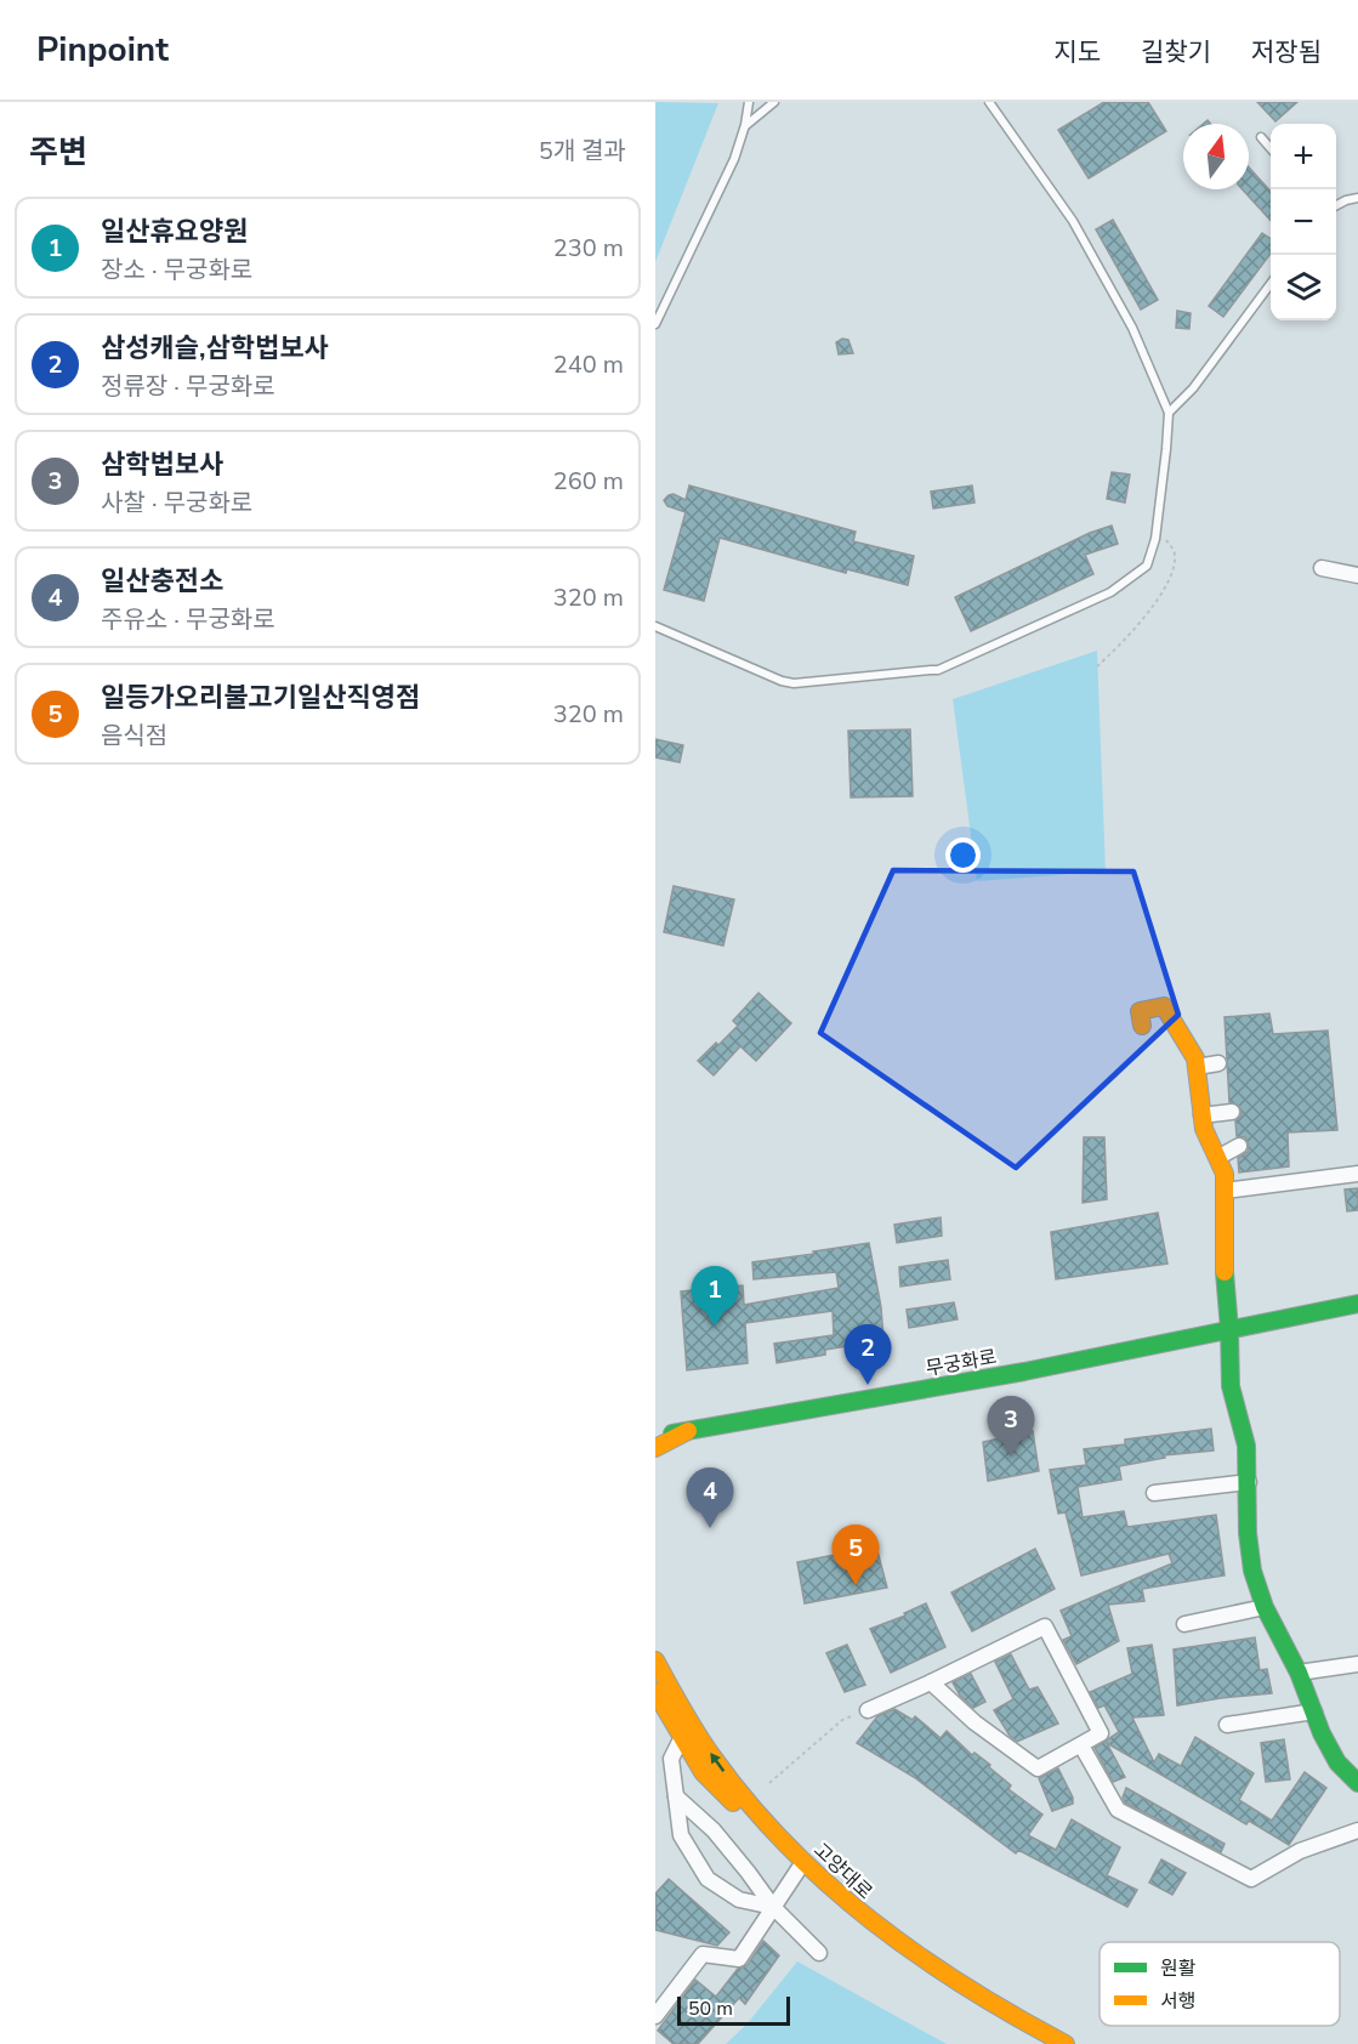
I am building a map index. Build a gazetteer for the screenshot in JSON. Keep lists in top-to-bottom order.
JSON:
{
  "streets": {
    "main road": ["무궁화로", "고양대로"]
  },
  "legend": ["원활", "서행"],
  "scale_bar": "50 m",
  "north": "top",
  "page": {
    "header": "Pinpoint",
    "nav": ["지도", "길찾기", "저장됨"],
    "heading": ["주변", "5개 결과"],
    "map_buttons": ["+", "−"],
    "list": [
      {
        "mark": "1",
        "name": "일산휴요양원",
        "note": "장소 · 무궁화로",
        "value": "230 m"
      },
      {
        "mark": "2",
        "name": "삼성캐슬,삼학법보사",
        "note": "정류장 · 무궁화로",
        "value": "240 m"
      },
      {
        "mark": "3",
        "name": "삼학법보사",
        "note": "사찰 · 무궁화로",
        "value": "260 m"
      },
      {
        "mark": "4",
        "name": "일산충전소",
        "note": "주유소 · 무궁화로",
        "value": "320 m"
      },
      {
        "mark": "5",
        "name": "일등가오리불고기일산직영점",
        "note": "음식점",
        "value": "320 m"
      }
    ],
    "pins": [
      "1",
      "2",
      "3",
      "4",
      "5"
    ],
    "scale": "50 m"
  }
}
